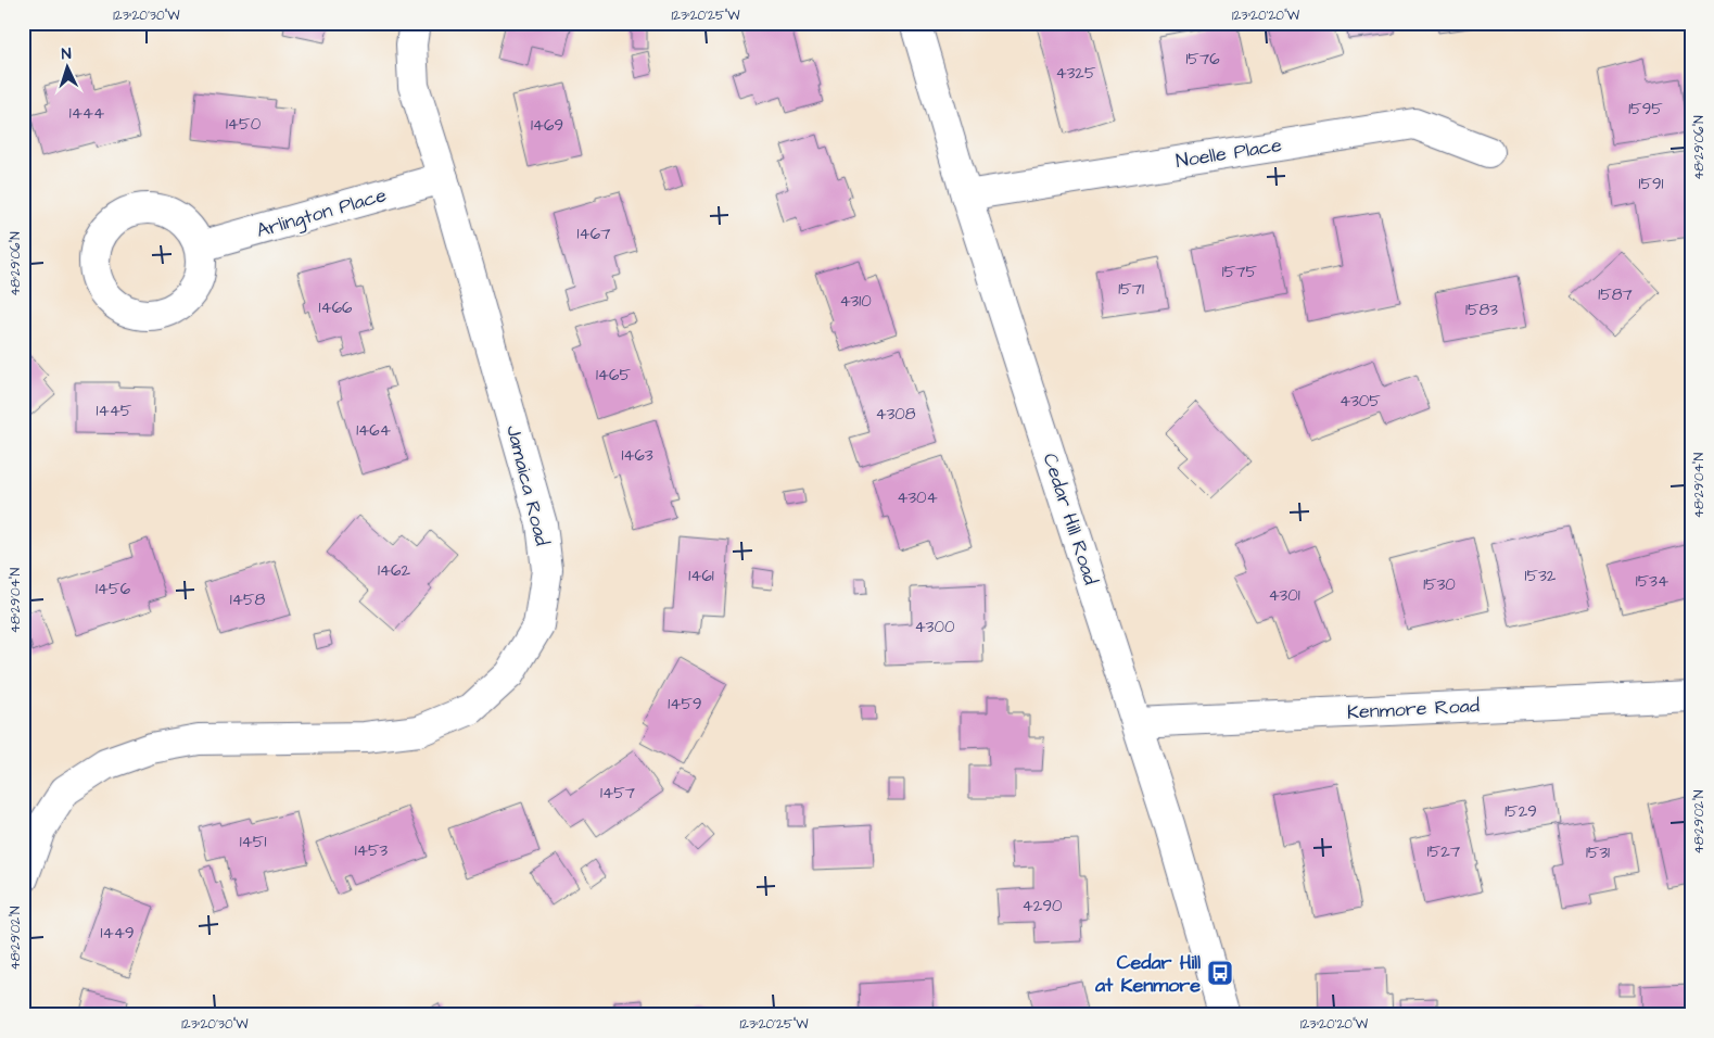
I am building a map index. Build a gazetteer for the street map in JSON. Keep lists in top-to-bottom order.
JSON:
{
  "streets": {
    "street": [
      "Noelle Place",
      "Arlington Place",
      "Jamaica Road",
      "Cedar Hill Road",
      "Kenmore Road"
    ]
  },
  "crossings": [
    ["Noelle Place", "Cedar Hill Road"],
    ["Arlington Place", "Jamaica Road"],
    ["Cedar Hill Road", "Kenmore Road"]
  ],
  "places": {
    "bus stop": ["Cedar Hill at Kenmore"]
  },
  "house_numbers": [
    "1576",
    "4325",
    "1595",
    "1444",
    "1450",
    "1469",
    "1591",
    "1467",
    "1575",
    "1571",
    "1587",
    "4310",
    "1466",
    "1583",
    "1465",
    "4305",
    "1445",
    "4308",
    "1464",
    "1463",
    "4304",
    "1462",
    "1461",
    "1532",
    "1534",
    "1530",
    "1456",
    "4301",
    "1458",
    "4300",
    "1459",
    "1457",
    "1529",
    "1451",
    "1453",
    "1527",
    "1531",
    "4290",
    "1449"
  ],
  "north": "top",
  "coordinates": [
    "123°20'30\"W",
    "123°20'25\"W",
    "123°20'20\"W",
    "48°29'06\"N",
    "48°29'04\"N",
    "48°29'02\"N"
  ]
}
